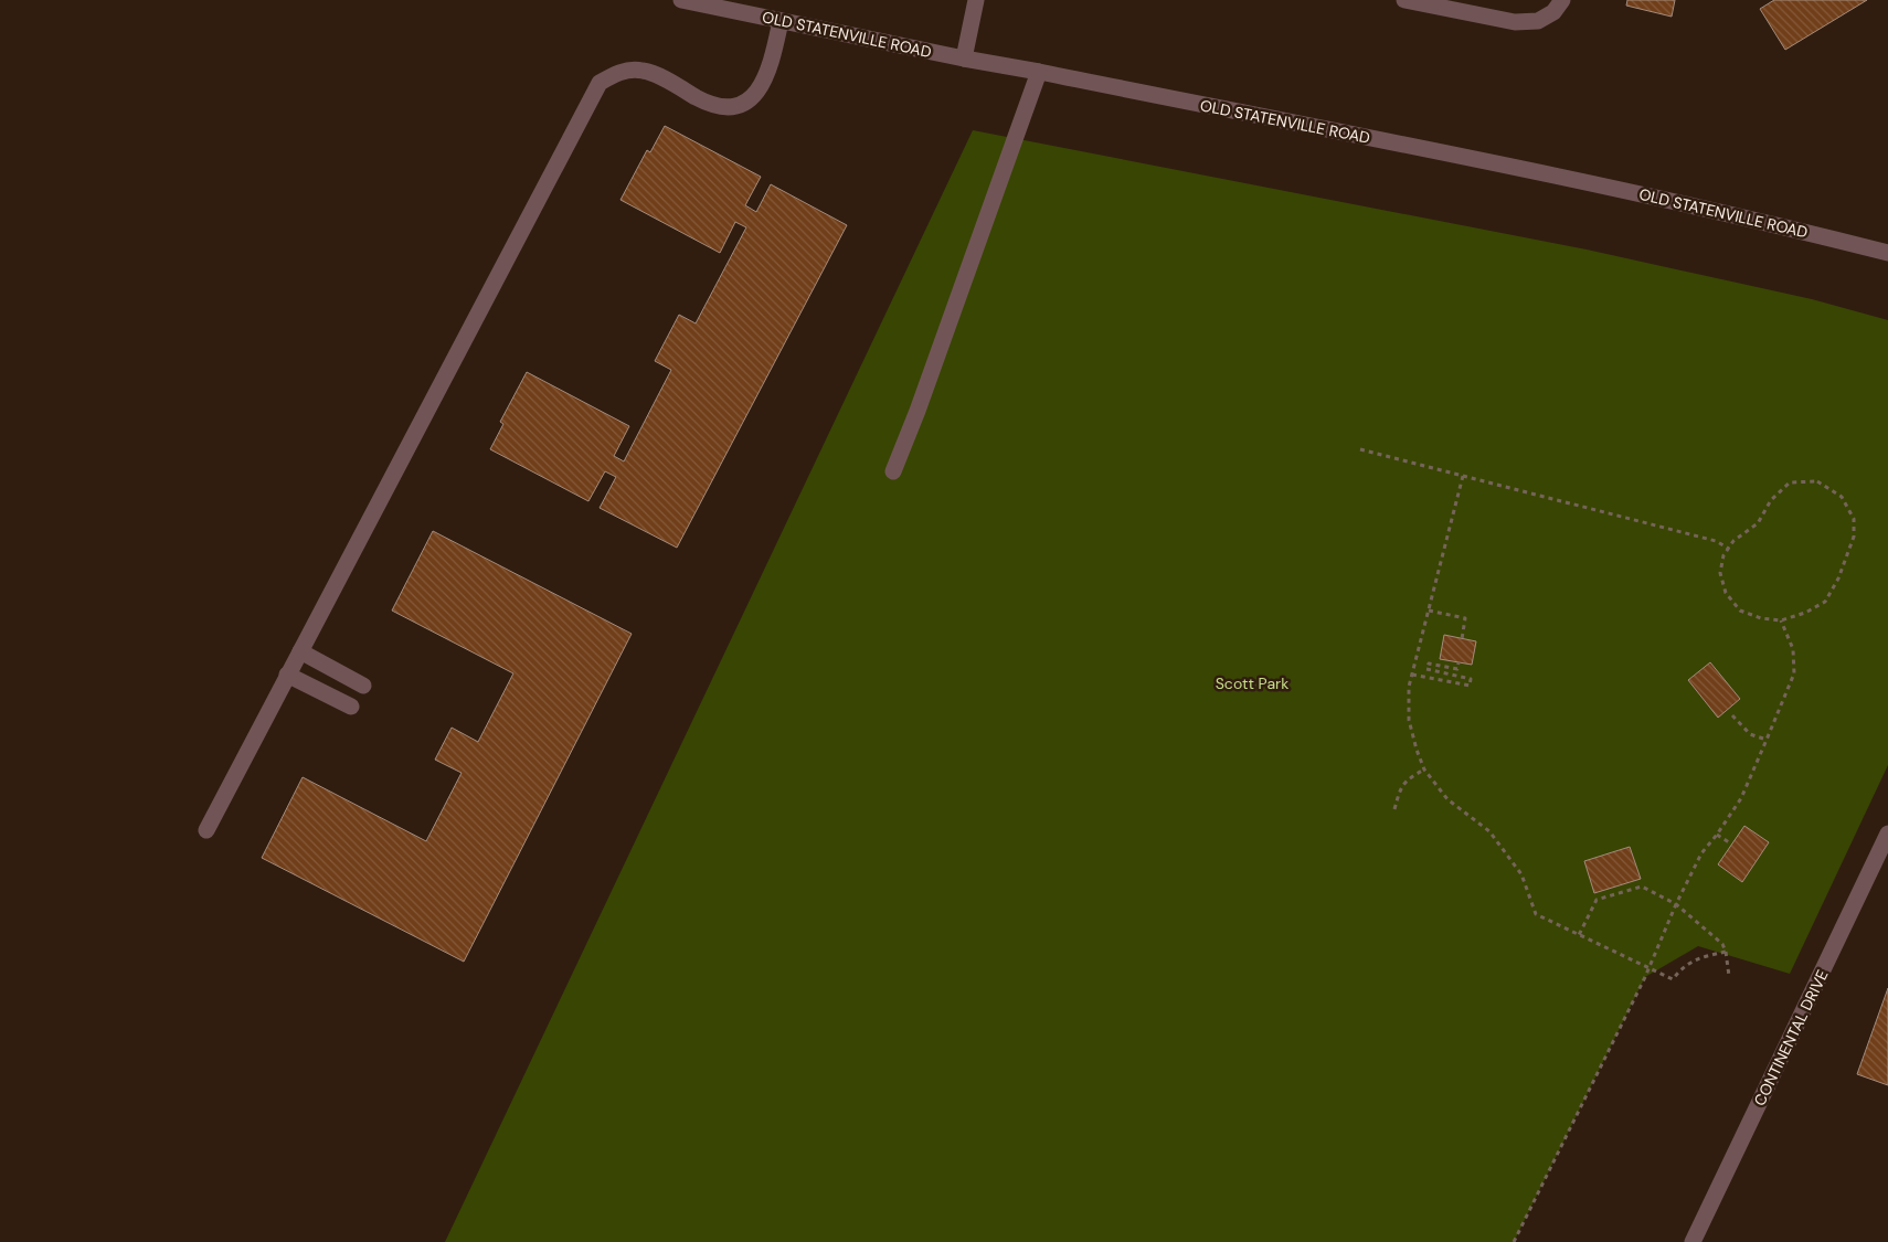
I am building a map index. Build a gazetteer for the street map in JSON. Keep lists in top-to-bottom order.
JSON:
{
  "streets": {
    "street": ["OLD STATENVILLE ROAD", "CONTINENTAL DRIVE"]
  },
  "parks": ["Scott Park"]
}
